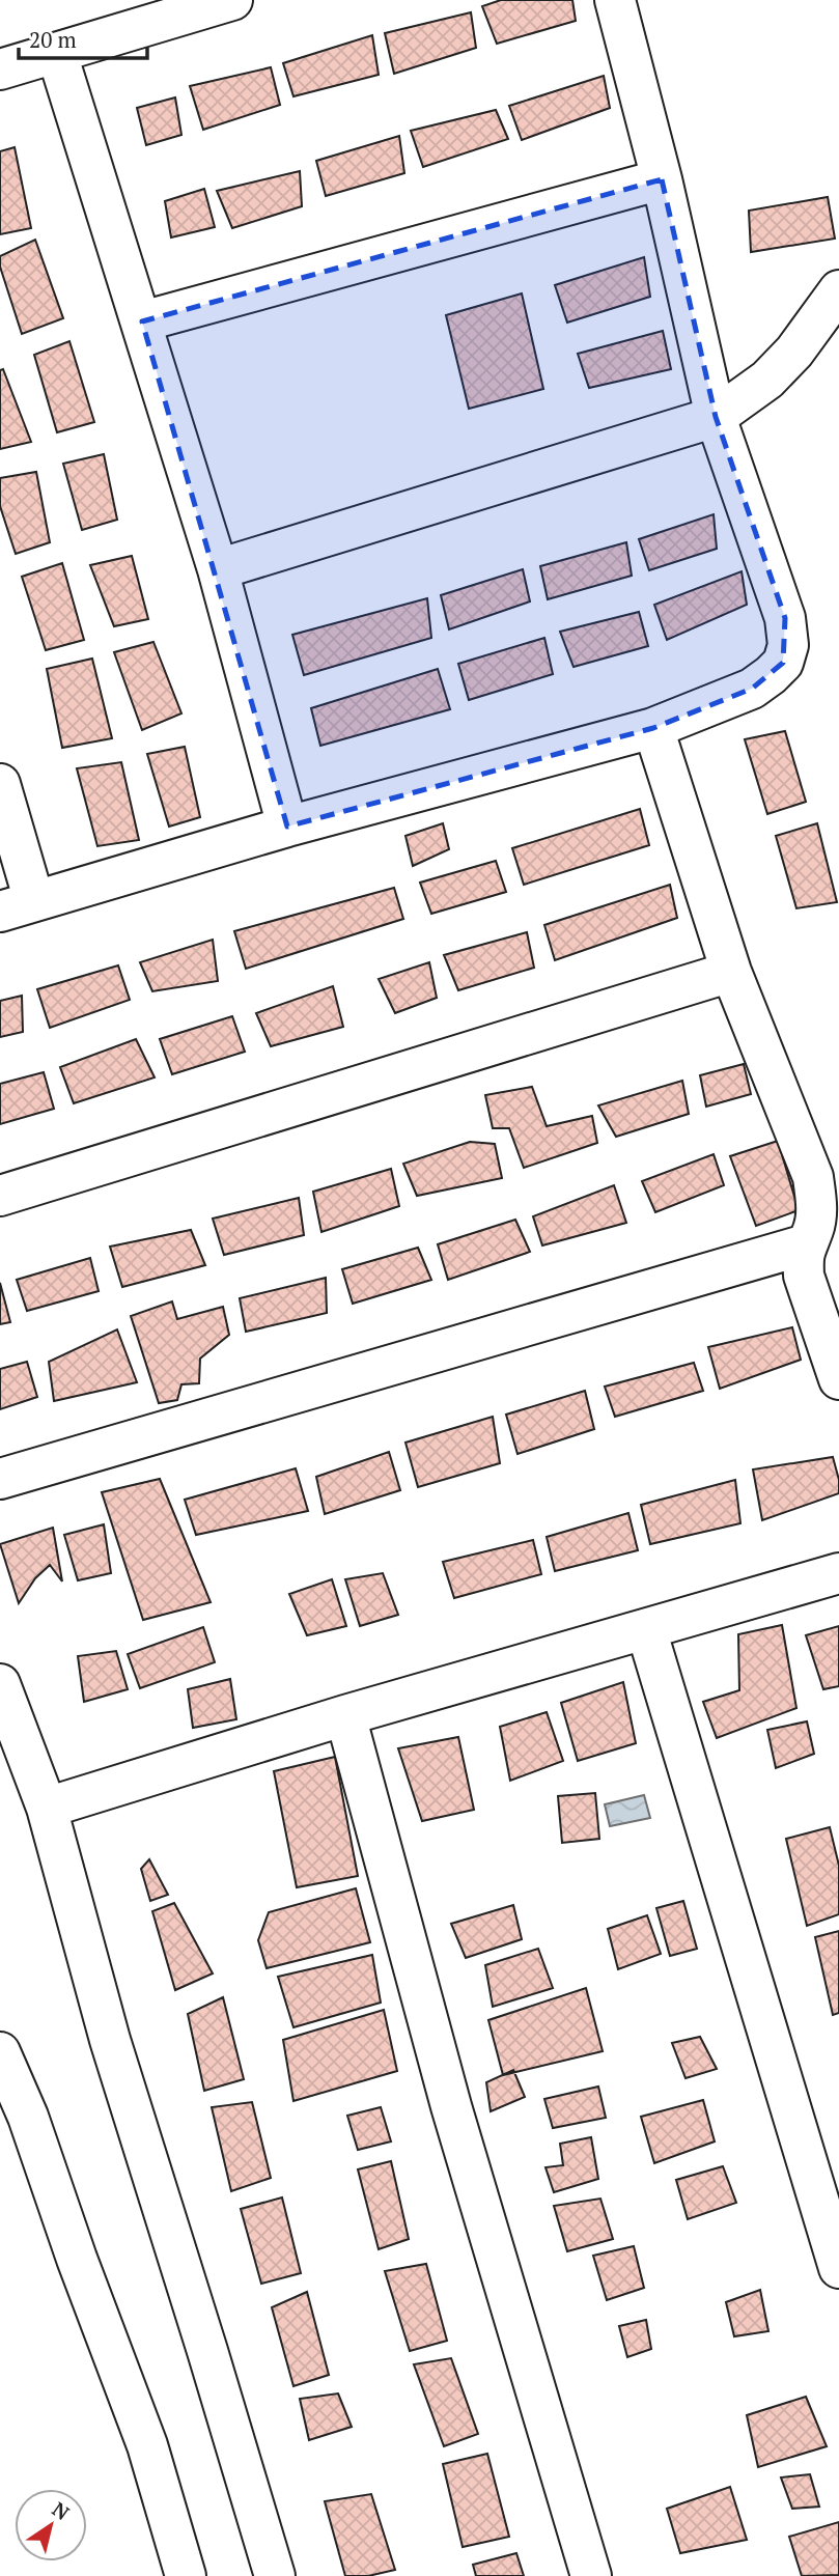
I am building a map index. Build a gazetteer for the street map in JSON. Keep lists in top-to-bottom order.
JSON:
{
  "scale_bar": "20 m",
  "north": "top right"
}
